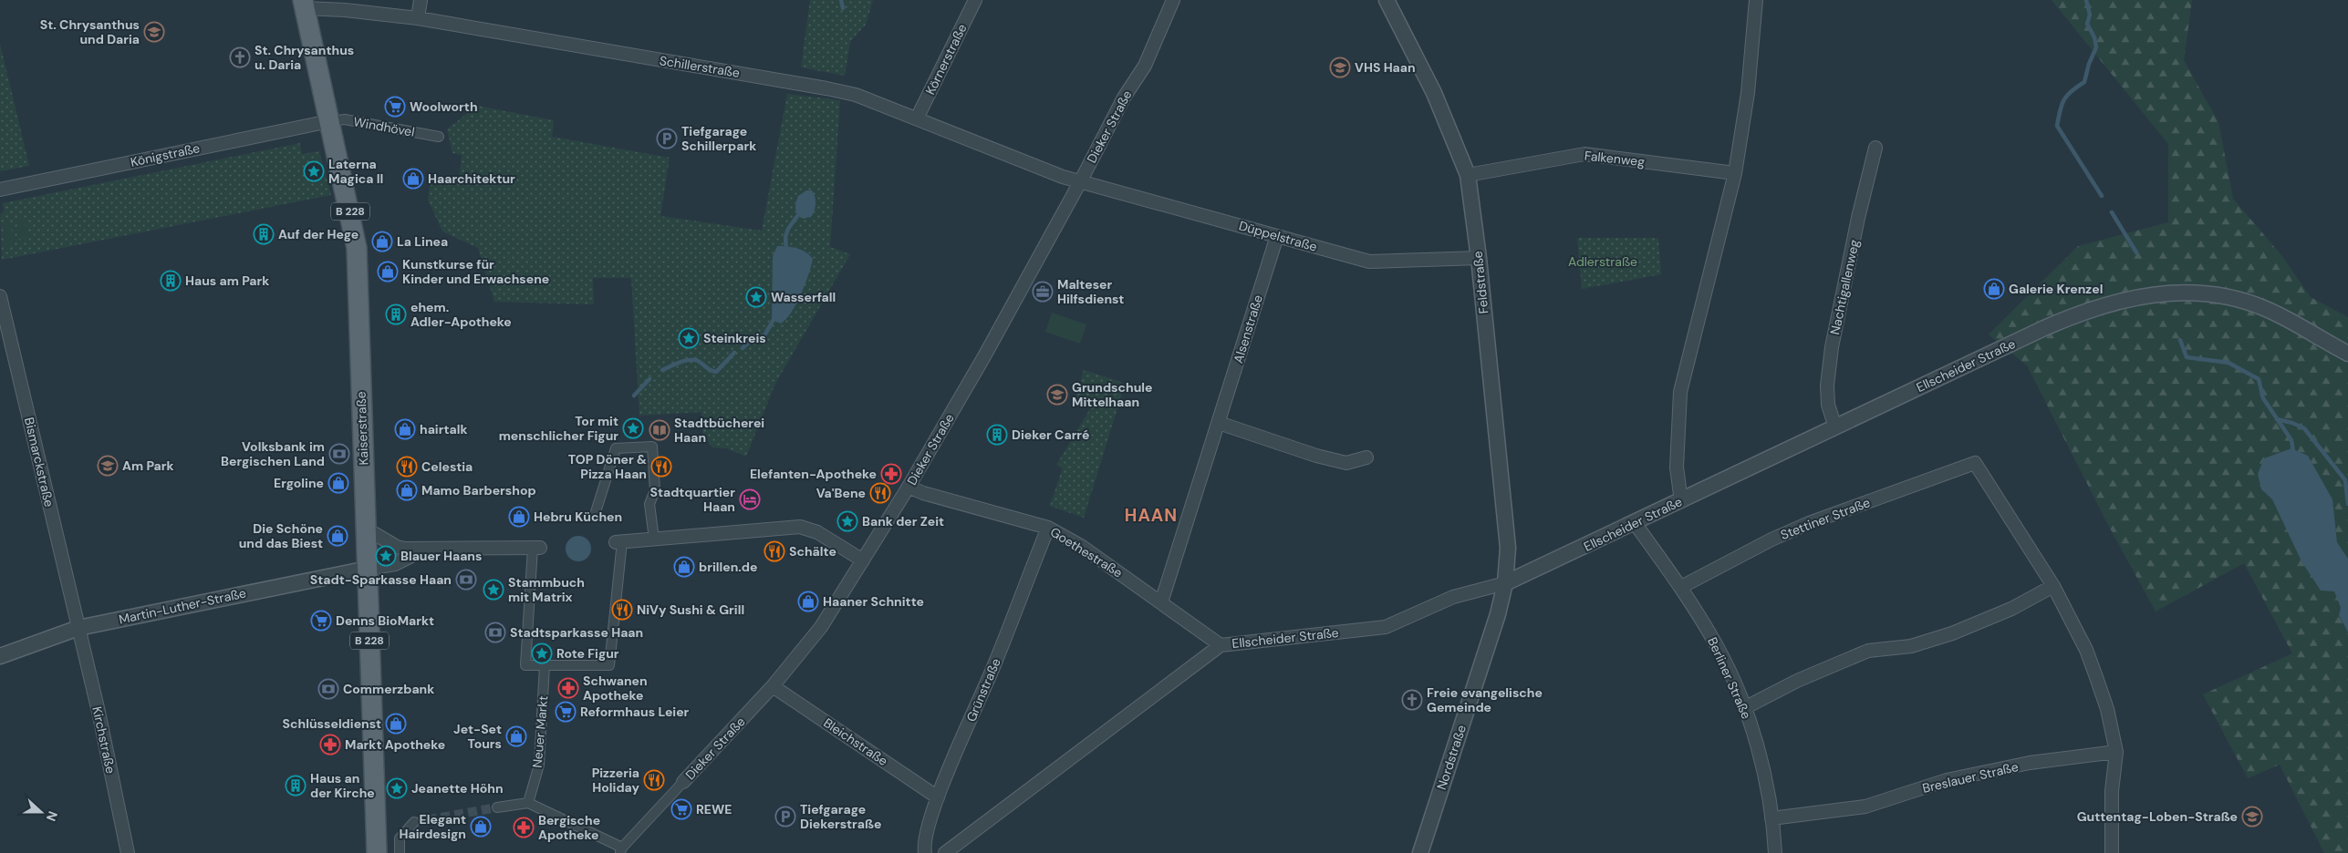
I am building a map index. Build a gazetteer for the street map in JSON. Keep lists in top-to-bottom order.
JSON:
{
  "streets": {
    "main road": ["B 228", "Kaiserstraße"],
    "street": [
      "Körnerstraße",
      "Schillerstraße",
      "Windhövel",
      "Dieker Straße",
      "Königstraße",
      "Falkenweg",
      "Düppelstraße",
      "Feldstraße",
      "Nachtigallenweg",
      "Alsenstraße",
      "Ellscheider Straße",
      "Bismarckstraße",
      "Stettiner Straße",
      "Goethestraße",
      "Martin-Luther-Straße",
      "Berliner Straße",
      "Grünstraße",
      "Neuer Markt",
      "Kirchstraße",
      "Bleichstraße",
      "Nordstraße",
      "Breslauer Straße"
    ]
  },
  "crossings": [
    ["Körnerstraße", "Schillerstraße"],
    ["Schillerstraße", "Dieker Straße"],
    ["Schillerstraße", "Düppelstraße"],
    ["Schillerstraße", "Kaiserstraße"],
    ["Windhövel", "Königstraße"],
    ["Windhövel", "Kaiserstraße"],
    ["Dieker Straße", "Düppelstraße"],
    ["Dieker Straße", "Goethestraße"],
    ["Dieker Straße", "Bleichstraße"],
    ["Königstraße", "Kaiserstraße"],
    ["Falkenweg", "Feldstraße"],
    ["Düppelstraße", "Feldstraße"],
    ["Düppelstraße", "Alsenstraße"],
    ["Feldstraße", "Ellscheider Straße"],
    ["Feldstraße", "Nordstraße"],
    ["Nachtigallenweg", "Ellscheider Straße"],
    ["Alsenstraße", "Goethestraße"],
    ["Ellscheider Straße", "Goethestraße"],
    ["Ellscheider Straße", "Berliner Straße"],
    ["Ellscheider Straße", "Nordstraße"],
    ["Kaiserstraße", "Martin-Luther-Straße"],
    ["Bismarckstraße", "Martin-Luther-Straße"],
    ["Bismarckstraße", "Kirchstraße"],
    ["Stettiner Straße", "Berliner Straße"],
    ["Goethestraße", "Grünstraße"],
    ["Martin-Luther-Straße", "Kirchstraße"],
    ["Berliner Straße", "Breslauer Straße"],
    ["Grünstraße", "Bleichstraße"]
  ],
  "districts": ["HAAN"],
  "parks": ["Adlerstraße"],
  "places": {
    "school or university": [
      "St. Chrysanthus und Daria",
      "VHS Haan",
      "Grundschule Mittelhaan",
      "Am Park",
      "Guttentag-Loben-Straße"
    ],
    "church": ["St. Chrysanthus u. Daria", "Freie evangelische Gemeinde"],
    "supermarket": [
      "Woolworth",
      "Denns BioMarkt",
      "Reformhaus Leier",
      "REWE"
    ],
    "parking": ["Tiefgarage Schillerpark", "Tiefgarage Diekerstraße"],
    "place": [
      "Laterna Magica II",
      "Wasserfall",
      "Steinkreis",
      "Tor mit menschlicher Figur",
      "Bank der Zeit",
      "Blauer Haans",
      "Stammbuch mit Matrix",
      "Rote Figur",
      "Jeanette Höhn"
    ],
    "shop": [
      "Haarchitektur",
      "La Linea",
      "Kunstkurse für Kinder und Erwachsene",
      "Galerie Krenzel",
      "hairtalk",
      "Ergoline",
      "Mamo Barbershop",
      "Hebru Küchen",
      "Die Schöne und das Biest",
      "brillen.de",
      "Haaner Schnitte",
      "Schlüsseldienst",
      "Jet-Set Tours",
      "Elegant Hairdesign"
    ],
    "building": [
      "Auf der Hege",
      "Haus am Park",
      "ehem. Adler-Apotheke",
      "Dieker Carré",
      "Haus an der Kirche"
    ],
    "office": ["Malteser Hilfsdienst"],
    "library": ["Stadtbücherei Haan"],
    "bank": [
      "Volksbank im Bergischen Land",
      "Stadt-Sparkasse Haan",
      "Stadtsparkasse Haan",
      "Commerzbank"
    ],
    "restaurant": [
      "Celestia",
      "TOP Döner & Pizza Haan",
      "Va'Bene",
      "Schälte",
      "NiVy Sushi & Grill",
      "Pizzeria Holiday"
    ],
    "pharmacy": [
      "Elefanten-Apotheke",
      "Schwanen Apotheke",
      "Markt Apotheke",
      "Bergische Apotheke"
    ],
    "hotel": ["Stadtquartier Haan"]
  },
  "north": "right"
}
